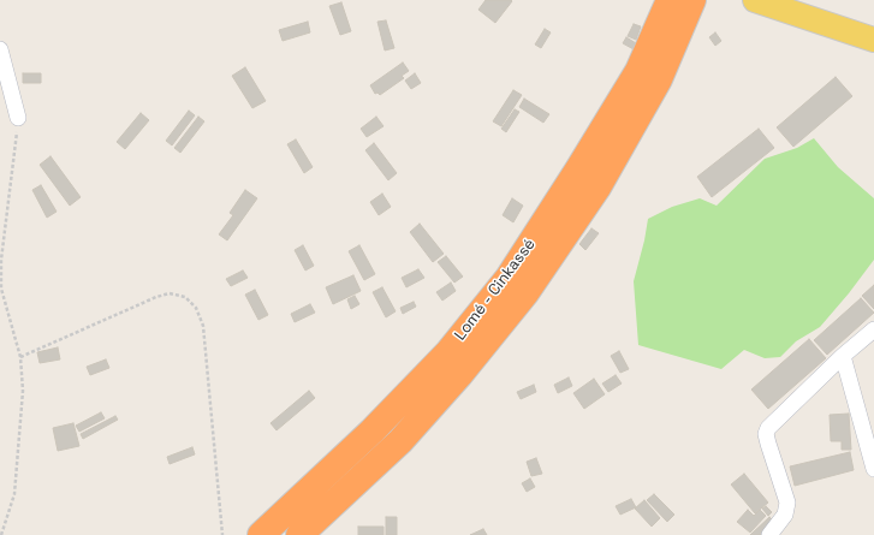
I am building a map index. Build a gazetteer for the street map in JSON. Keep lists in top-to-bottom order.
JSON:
{
  "streets": {
    "highway": ["Lomé - Cinkassé"]
  }
}
